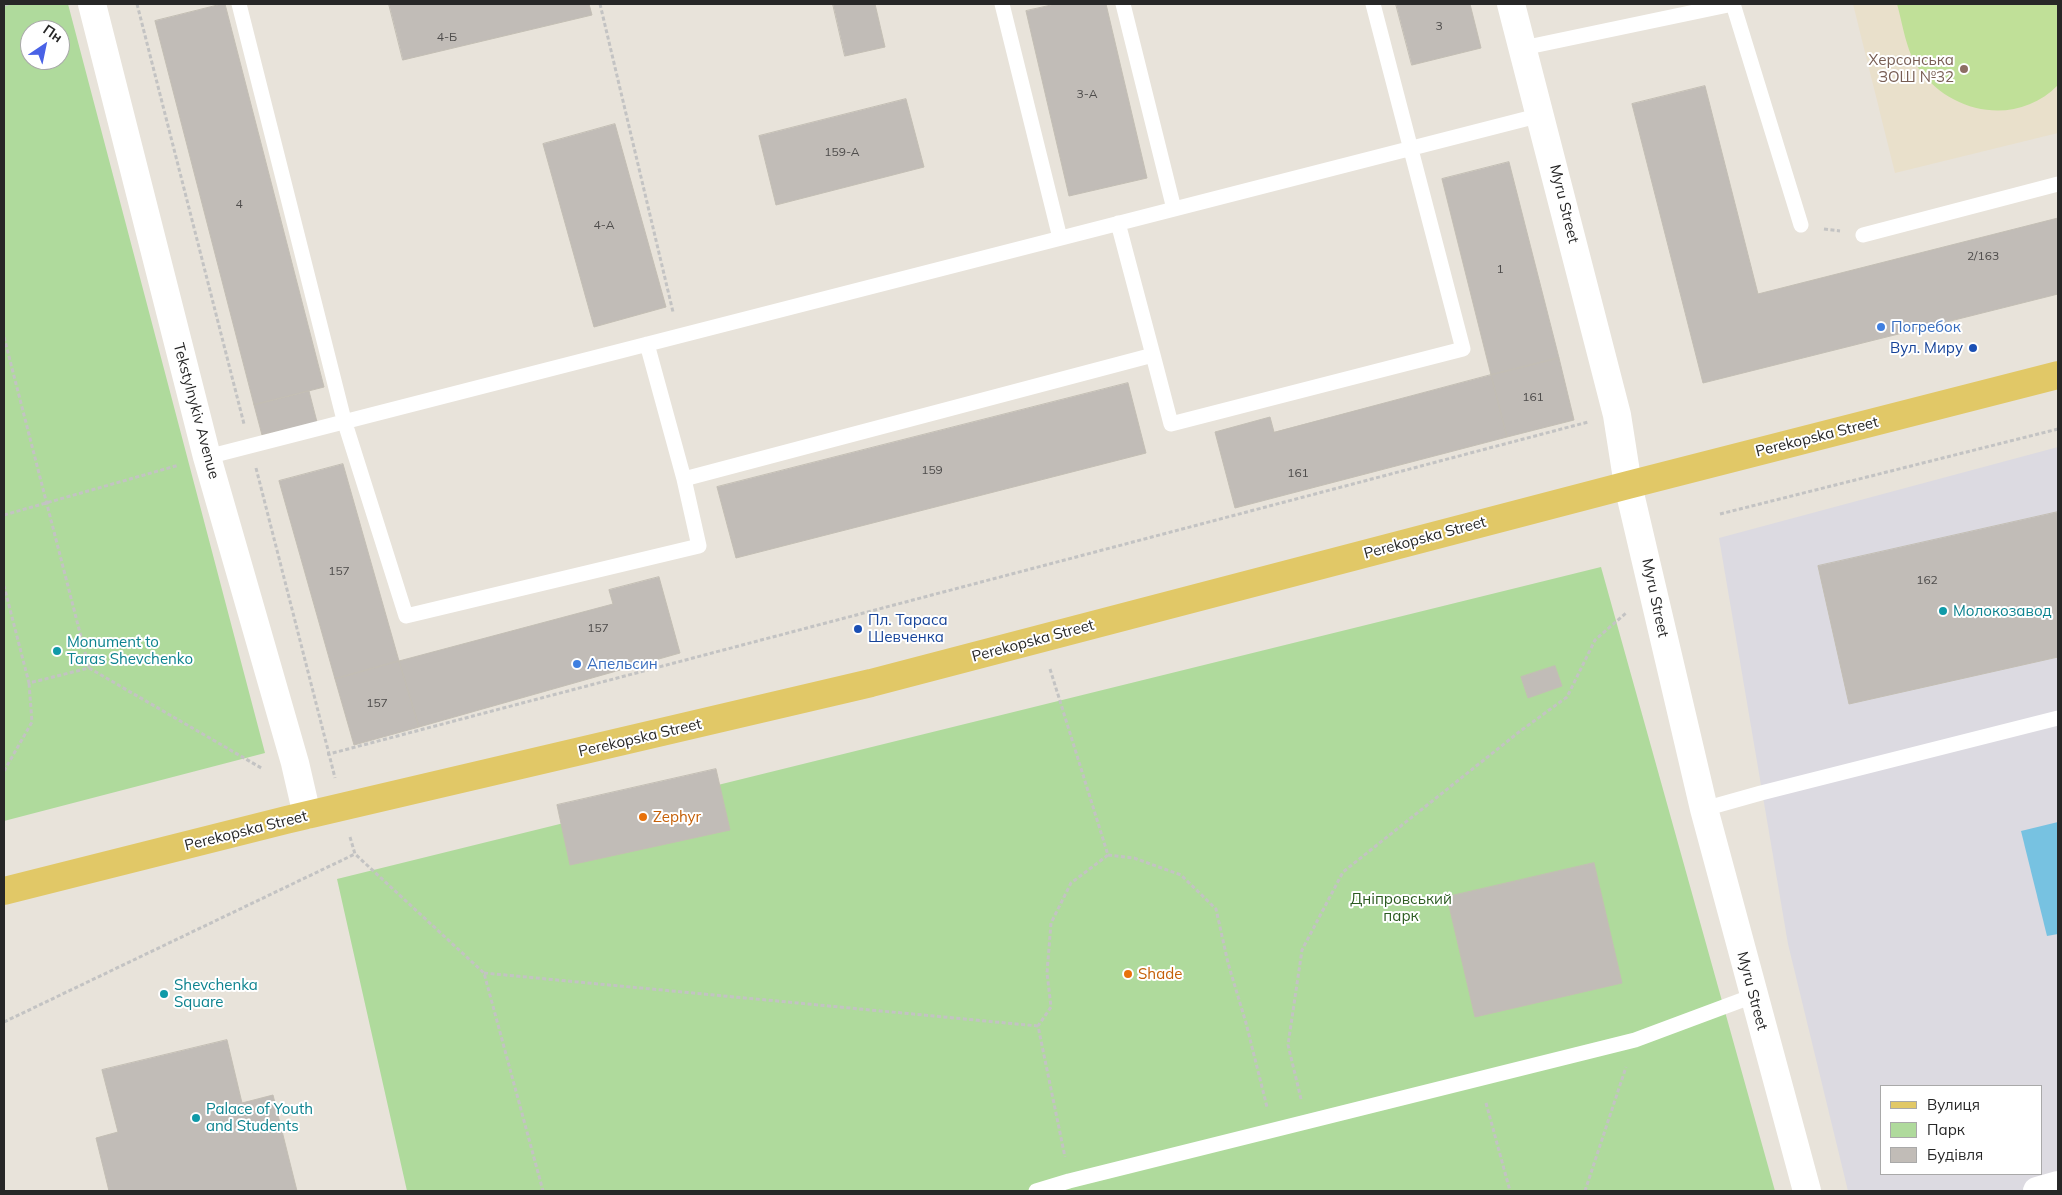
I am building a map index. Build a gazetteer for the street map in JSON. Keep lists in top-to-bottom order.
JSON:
{
  "streets": {
    "main road": ["Perekopska Street"],
    "street": ["Myru Street", "Tekstylnykiv Avenue"]
  },
  "crossings": [
    ["Myru Street", "Perekopska Street"],
    ["Tekstylnykiv Avenue", "Perekopska Street"]
  ],
  "parks": ["Дніпровський парк"],
  "places": [
    "Херсонська ЗОШ №32",
    "Погребок",
    "Вул. Миру",
    "Молокозавод",
    "Пл. Тараса Шевченка",
    "Monument to Taras Shevchenko",
    "Апельсин",
    "Zephyr",
    "Shade",
    "Shevchenka Square",
    "Palace of Youth and Students"
  ],
  "house_numbers": [
    "3",
    "4-Б",
    "3-А",
    "159-А",
    "4",
    "4-А",
    "2/163",
    "1",
    "161",
    "159",
    "161",
    "157",
    "162",
    "157",
    "157"
  ],
  "legend": ["Вулиця", "Парк", "Будівля"],
  "north": "top right"
}
